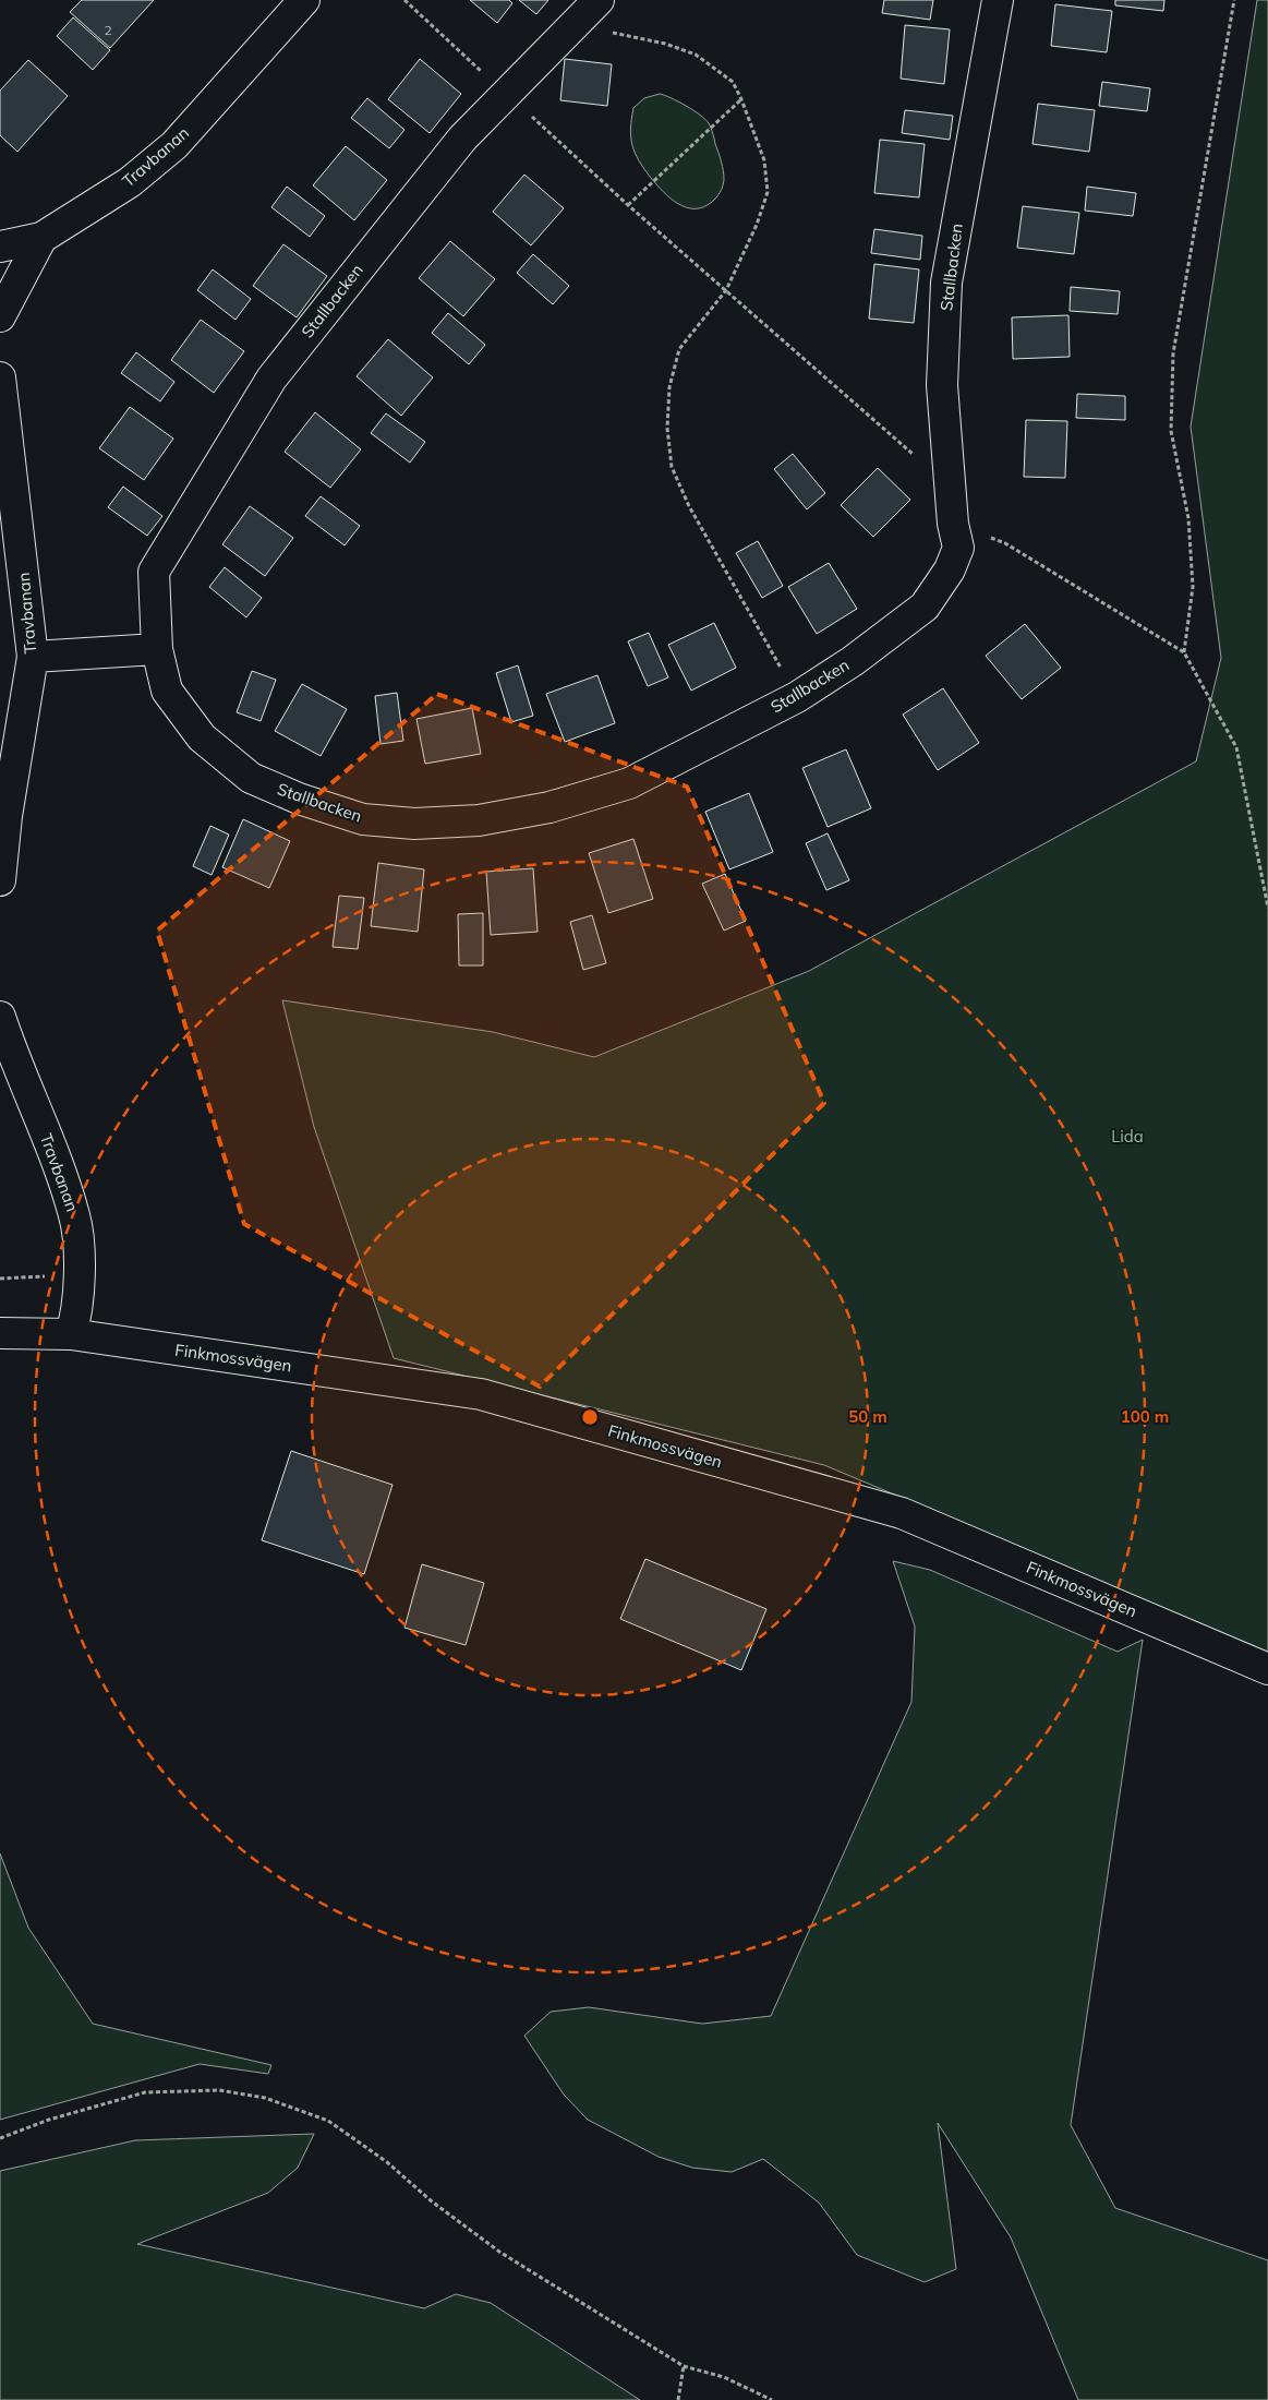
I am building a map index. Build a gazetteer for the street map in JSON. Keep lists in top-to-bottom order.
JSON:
{
  "streets": {
    "street": ["Travbanan", "Stallbacken", "Finkmossvägen"]
  },
  "crossings": [
    ["Travbanan", "Finkmossvägen"]
  ],
  "parks": ["Lida"],
  "house_numbers": ["2"],
  "rings": ["50 m", "100 m"]
}
